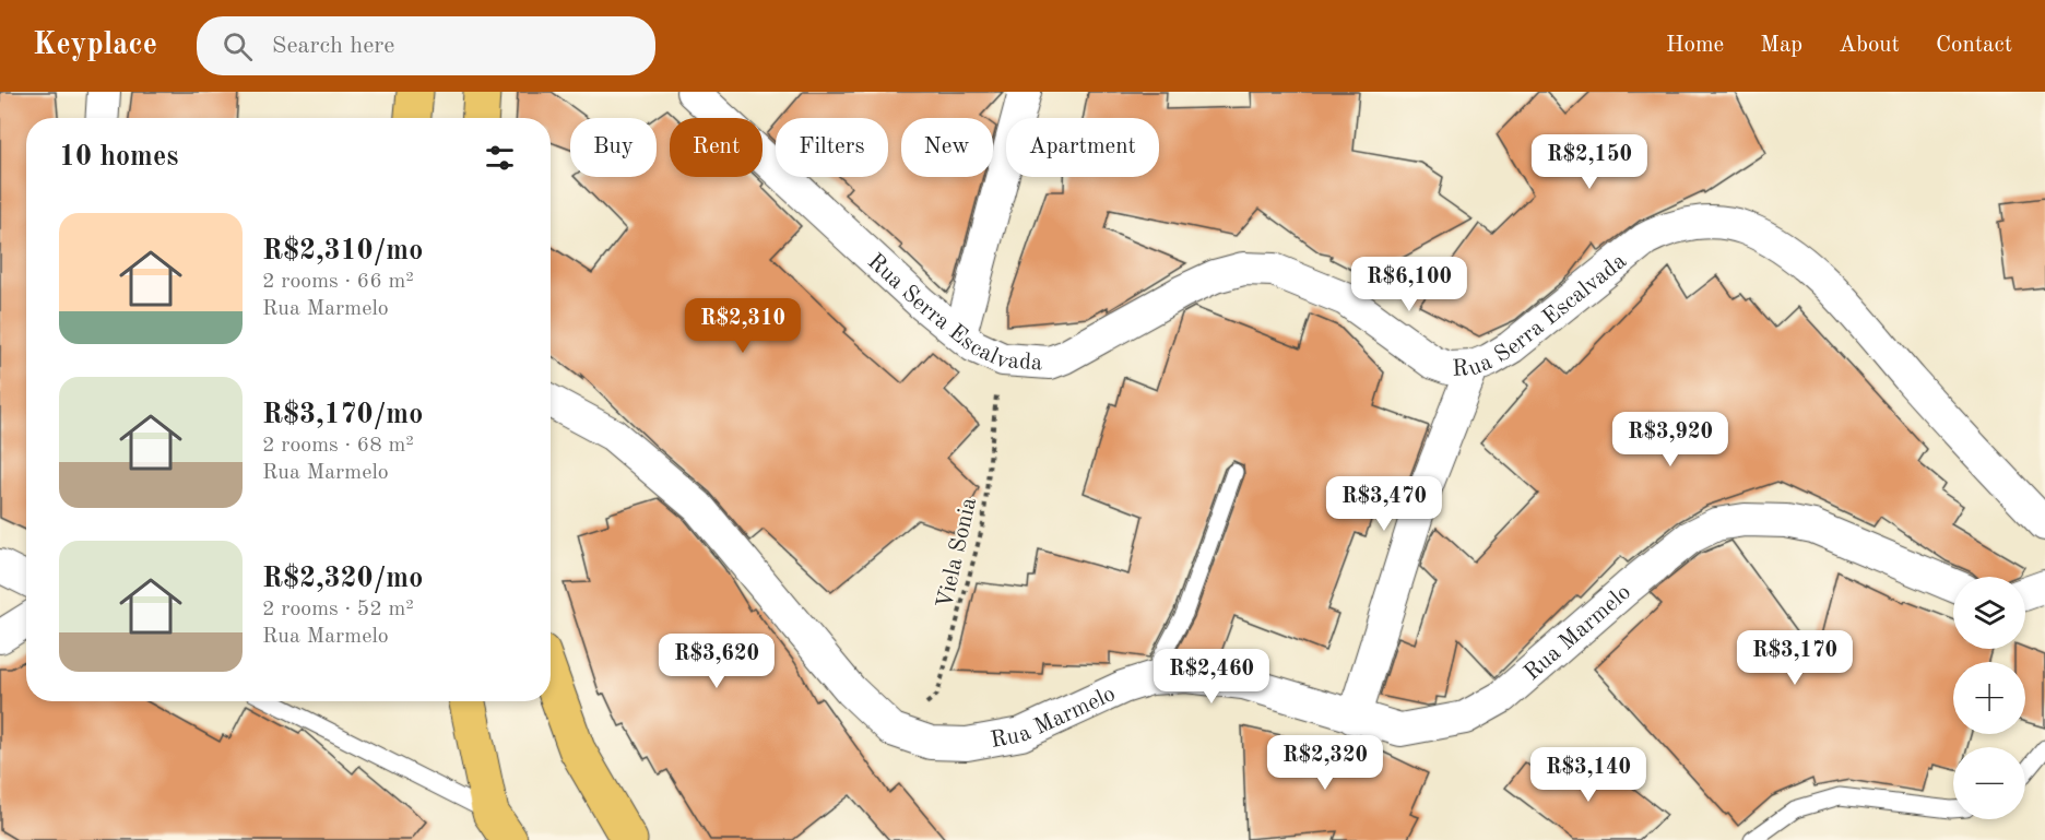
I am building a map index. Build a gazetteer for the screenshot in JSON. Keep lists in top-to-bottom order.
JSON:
{
  "streets": {
    "street": ["Rua Serra Escalvada", "Rua Marmelo"],
    "path": ["Viela Sonia"]
  },
  "crossings": [
    ["Rua Serra Escalvada", "Viela Sonia"],
    ["Viela Sonia", "Rua Marmelo"]
  ],
  "page": {
    "header": "Keyplace",
    "search": "Search here",
    "nav": [
      "Home",
      "Map",
      "About",
      "Contact"
    ],
    "chip": [
      "Buy",
      "Rent",
      "Filters",
      "New",
      "Apartment"
    ],
    "heading": "10 homes",
    "price": [
      "R$2,150",
      "R$6,100",
      "R$2,310",
      "R$3,920",
      "R$3,470",
      "R$3,170",
      "R$3,620",
      "R$2,460",
      "R$2,320",
      "R$3,140"
    ],
    "list": [
      {
        "name": "R$2,310/mo",
        "note": "2 rooms · 66 m² · Rua Marmelo"
      },
      {
        "name": "R$3,170/mo",
        "note": "2 rooms · 68 m² · Rua Marmelo"
      },
      {
        "name": "R$2,320/mo",
        "note": "2 rooms · 52 m² · Rua Marmelo"
      }
    ],
    "map_buttons": ["+", "−"]
  }
}
